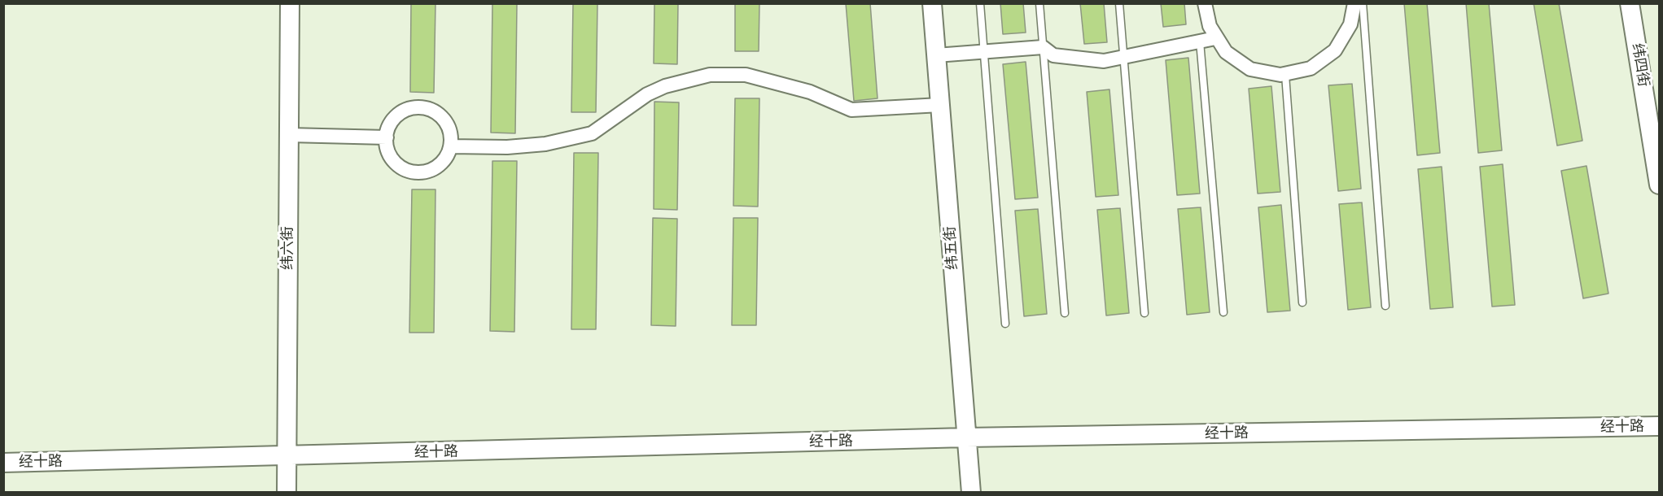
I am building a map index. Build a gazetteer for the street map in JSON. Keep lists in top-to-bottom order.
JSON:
{
  "streets": {
    "main road": [
      "纬四街",
      "纬六街",
      "纬五街",
      "经十路"
    ]
  },
  "crossings": [
    ["纬六街", "经十路"],
    ["纬五街", "经十路"]
  ]
}
